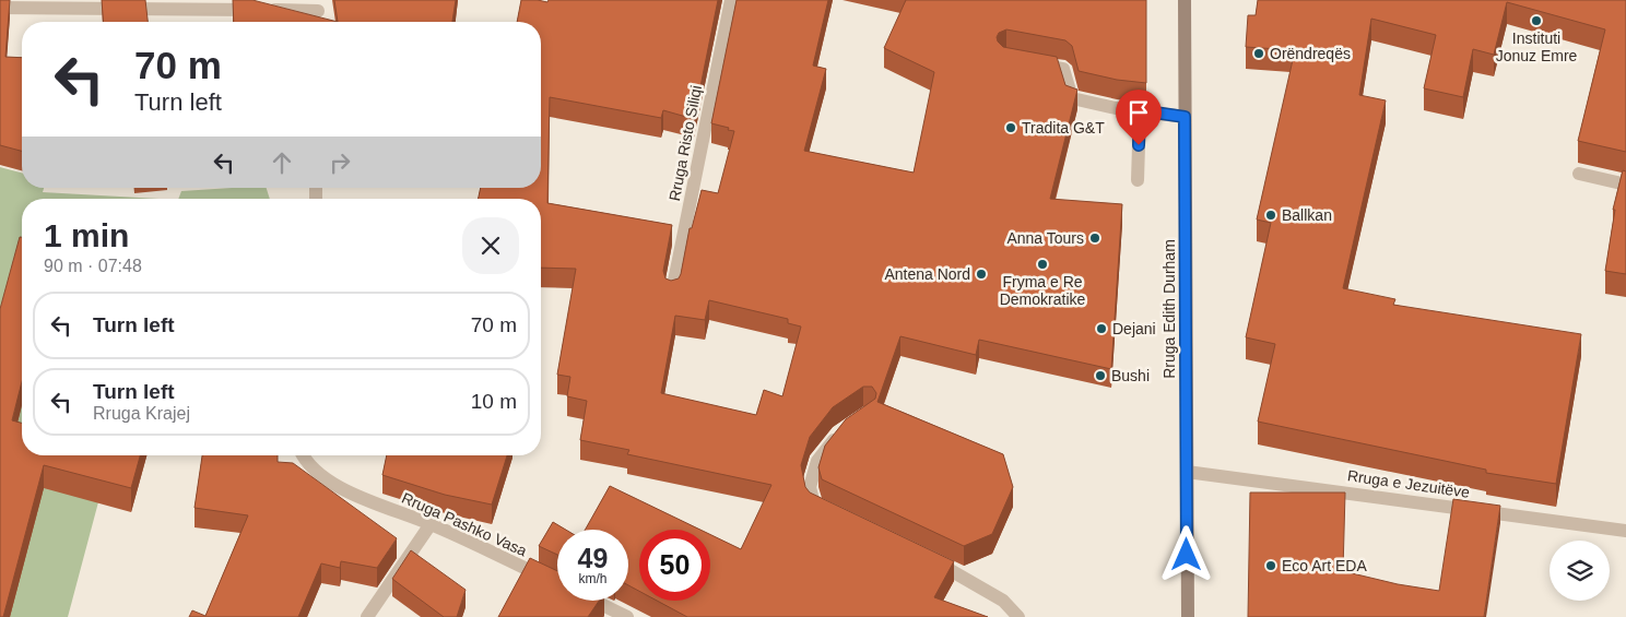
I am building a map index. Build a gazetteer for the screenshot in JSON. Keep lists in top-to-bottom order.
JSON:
{
  "streets": {
    "main road": ["Rruga Edith Durham"],
    "street": ["Rruga Risto Siliqi", "Rruga e Jezuitëve", "Rruga Pashko Vasa"]
  },
  "crossings": [
    ["Rruga Edith Durham", "Rruga e Jezuitëve"]
  ],
  "places": [
    "Instituti Jonuz Emre",
    "Orëndreqës",
    "Tradita G&T",
    "Ballkan",
    "Anna Tours",
    "Fryma e Re Demokratike",
    "Antena Nord",
    "Dejani",
    "Bushi",
    "Eco Art EDA"
  ],
  "page": {
    "turn": ["70 m", "Turn left"],
    "heading": ["1 min", "90 m · 07:48"],
    "list": [
      {
        "name": "Turn left",
        "value": "70 m"
      },
      {
        "name": "Turn left",
        "note": "Rruga Krajej",
        "value": "10 m"
      }
    ],
    "speed": "49 km/h",
    "limit": "50"
  }
}
